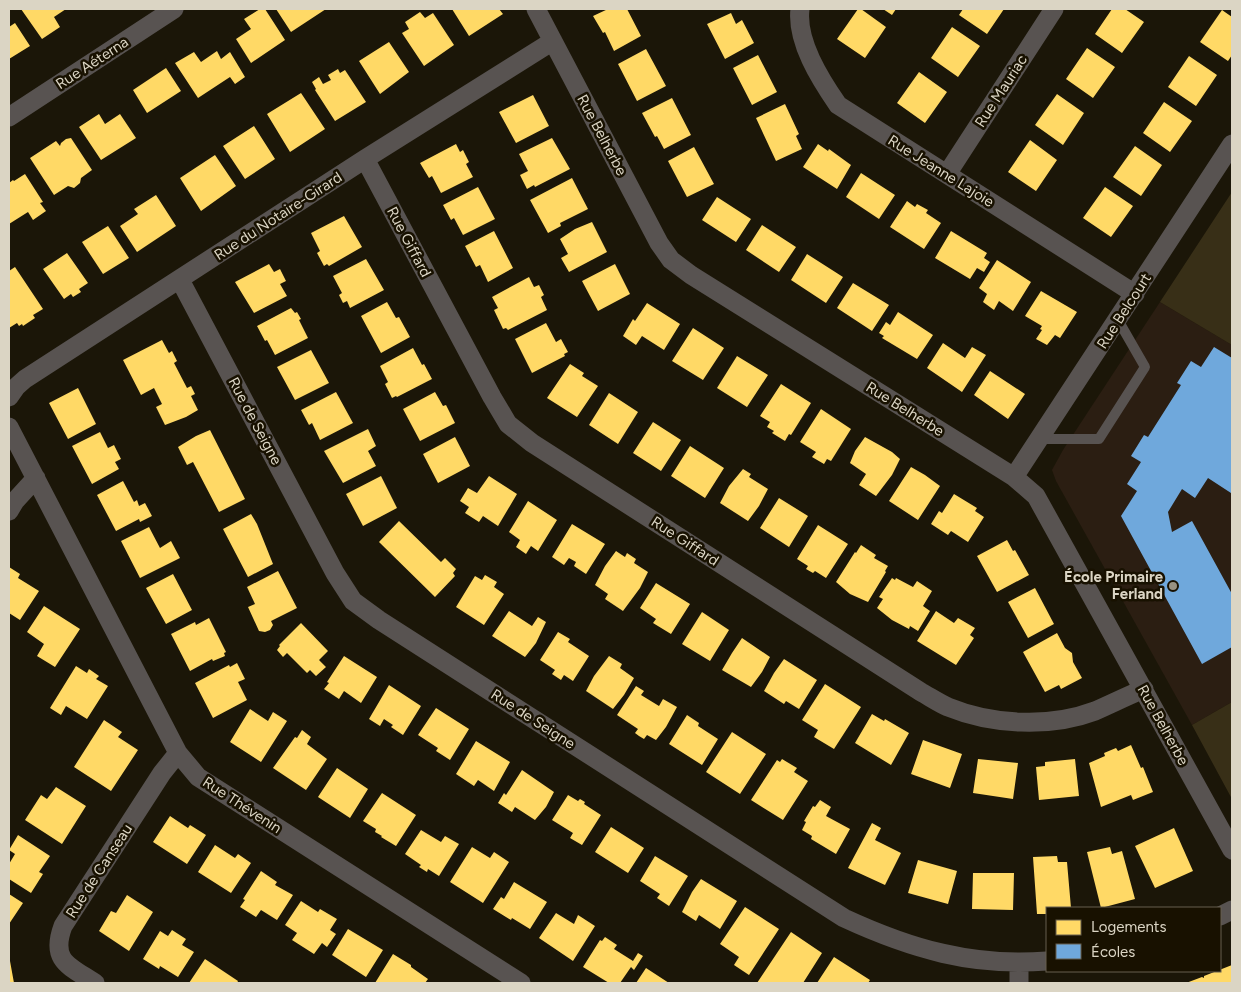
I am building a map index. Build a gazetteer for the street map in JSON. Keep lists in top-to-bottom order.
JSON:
{
  "streets": {
    "street": [
      "Rue Aéterna",
      "Rue Mauriac",
      "Rue Belherbe",
      "Rue Jeanne Lajoie",
      "Rue du Notaire-Girard",
      "Rue Giffard",
      "Rue Belcourt",
      "Rue de Seigne",
      "Rue Thévenin",
      "Rue de Canseau"
    ]
  },
  "crossings": [
    ["Rue Mauriac", "Rue Jeanne Lajoie"],
    ["Rue Belherbe", "Rue du Notaire-Girard"],
    ["Rue Belherbe", "Rue Giffard"],
    ["Rue Belherbe", "Rue Belcourt"],
    ["Rue Jeanne Lajoie", "Rue Belcourt"],
    ["Rue du Notaire-Girard", "Rue Giffard"],
    ["Rue du Notaire-Girard", "Rue de Seigne"],
    ["Rue Thévenin", "Rue de Canseau"]
  ],
  "places": ["École Primaire Ferland"],
  "legend": ["Logements", "Écoles"]
}
